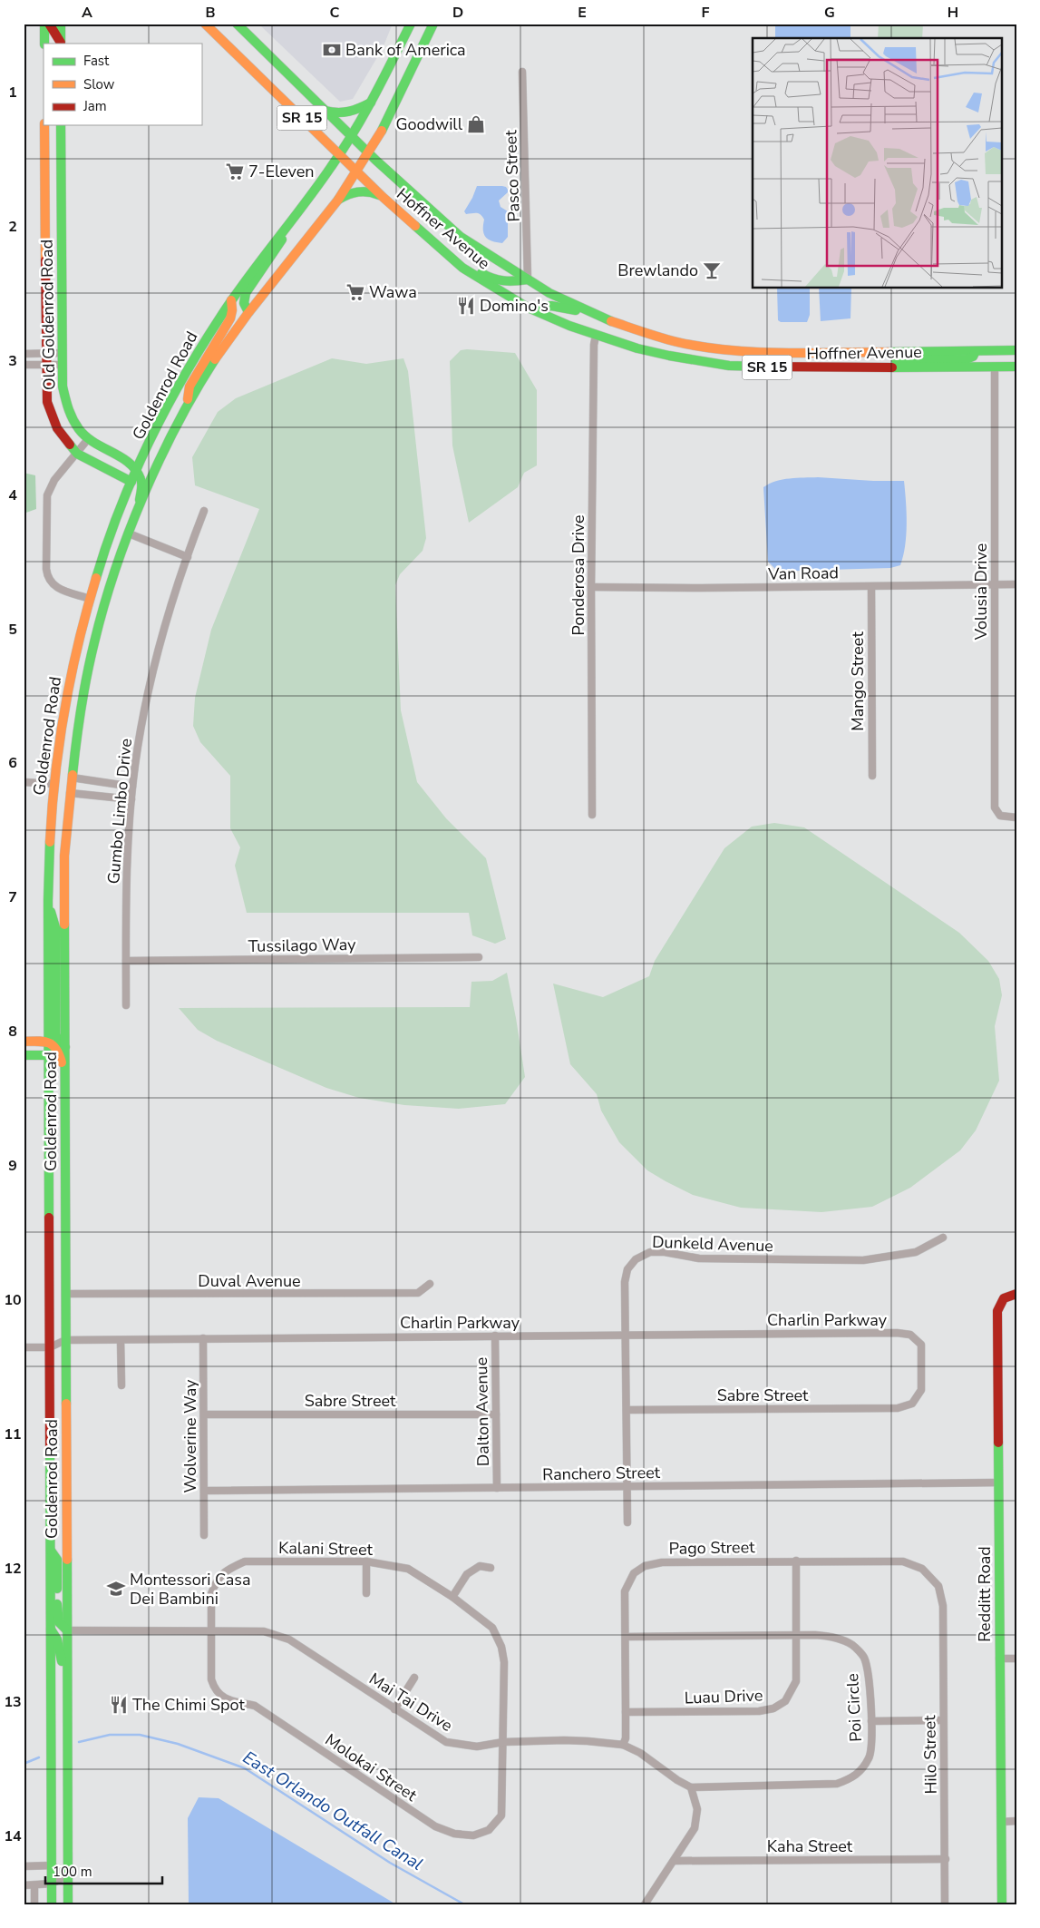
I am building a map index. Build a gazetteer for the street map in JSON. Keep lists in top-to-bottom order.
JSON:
{
  "streets": {
    "main road": [
      "SR 15",
      "Hoffner Avenue",
      "Old Goldenrod Road",
      "Goldenrod Road",
      "Redditt Road"
    ],
    "street": [
      "Pasco Street",
      "Van Road",
      "Ponderosa Drive",
      "Volusia Drive",
      "Mango Street",
      "Gumbo Limbo Drive",
      "Tussilago Way",
      "Dunkeld Avenue",
      "Duval Avenue",
      "Charlin Parkway",
      "Sabre Street",
      "Dalton Avenue",
      "Wolverine Way",
      "Ranchero Street",
      "Pago Street",
      "Kalani Street",
      "Luau Drive",
      "Mai Tai Drive",
      "Poi Circle",
      "Hilo Street",
      "Molokai Street",
      "Kaha Street"
    ]
  },
  "crossings": [
    ["Pasco Street", "Hoffner Avenue"],
    ["Hoffner Avenue", "Goldenrod Road"],
    ["Hoffner Avenue", "Ponderosa Drive"],
    ["Hoffner Avenue", "Volusia Drive"],
    ["Old Goldenrod Road", "Goldenrod Road"],
    ["Goldenrod Road", "Duval Avenue"],
    ["Goldenrod Road", "Charlin Parkway"],
    ["Goldenrod Road", "Mai Tai Drive"],
    ["Van Road", "Ponderosa Drive"],
    ["Van Road", "Volusia Drive"],
    ["Van Road", "Mango Street"],
    ["Gumbo Limbo Drive", "Tussilago Way"],
    ["Dunkeld Avenue", "Charlin Parkway"],
    ["Dunkeld Avenue", "Sabre Street"],
    ["Dunkeld Avenue", "Ranchero Street"],
    ["Charlin Parkway", "Sabre Street"],
    ["Charlin Parkway", "Dalton Avenue"],
    ["Charlin Parkway", "Wolverine Way"],
    ["Sabre Street", "Dalton Avenue"],
    ["Sabre Street", "Wolverine Way"],
    ["Dalton Avenue", "Ranchero Street"],
    ["Wolverine Way", "Ranchero Street"],
    ["Ranchero Street", "Redditt Road"],
    ["Pago Street", "Luau Drive"],
    ["Pago Street", "Mai Tai Drive"],
    ["Pago Street", "Poi Circle"],
    ["Pago Street", "Hilo Street"],
    ["Kalani Street", "Mai Tai Drive"],
    ["Kalani Street", "Molokai Street"],
    ["Luau Drive", "Poi Circle"],
    ["Mai Tai Drive", "Poi Circle"],
    ["Mai Tai Drive", "Molokai Street"],
    ["Hilo Street", "Kaha Street"]
  ],
  "water": ["East Orlando Outfall Canal"],
  "places": {
    "bank": ["Bank of America"],
    "shop": ["Goodwill"],
    "supermarket": ["7-Eleven", "Wawa"],
    "bar": ["Brewlando"],
    "restaurant": ["Domino's", "The Chimi Spot"],
    "school or university": ["Montessori Casa Dei Bambini"]
  },
  "legend": ["Fast", "Slow", "Jam"],
  "scale_bar": "100 m",
  "grid": {
    "columns": [
      "A",
      "B",
      "C",
      "D",
      "E",
      "F",
      "G",
      "H"
    ],
    "rows": [
      "1",
      "2",
      "3",
      "4",
      "5",
      "6",
      "7",
      "8",
      "9",
      "10",
      "11",
      "12",
      "13",
      "14"
    ]
  }
}
